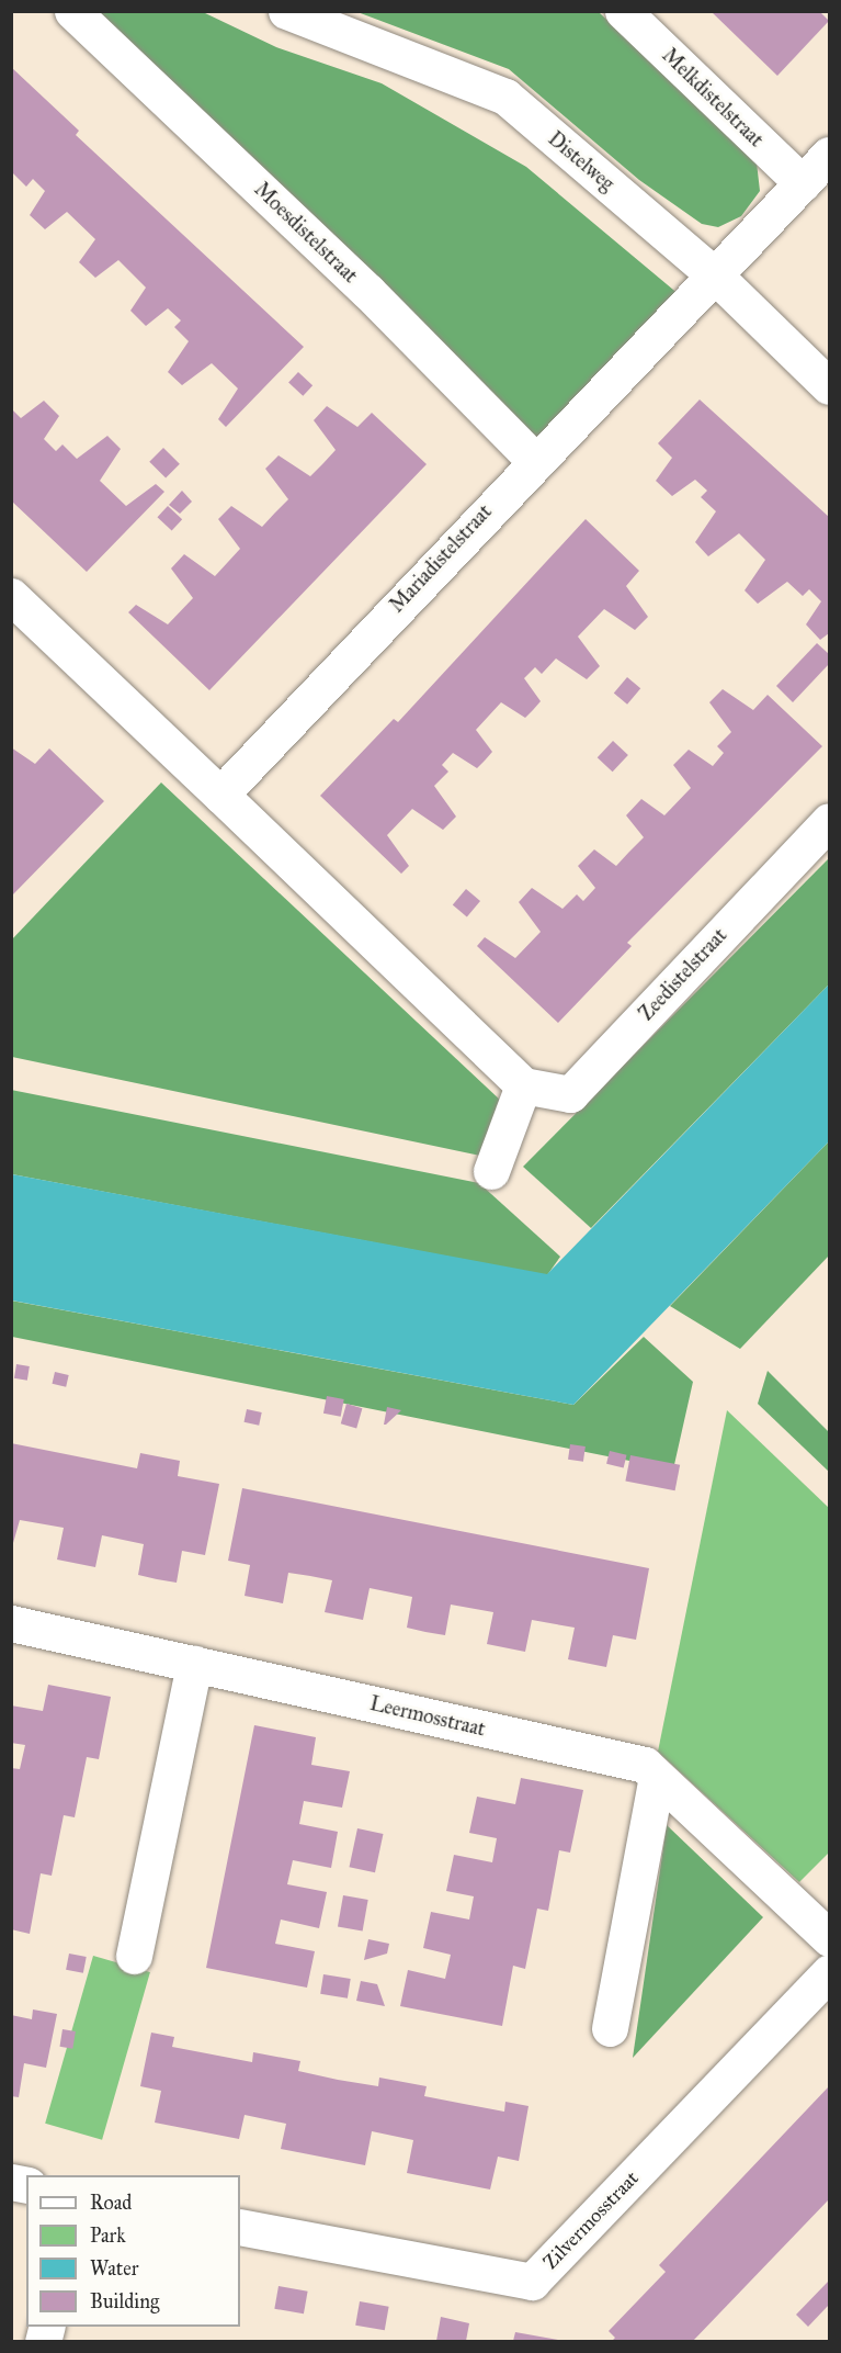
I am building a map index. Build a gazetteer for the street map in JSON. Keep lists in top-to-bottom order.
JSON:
{
  "streets": {
    "street": [
      "Melkdistelstraat",
      "Distelweg",
      "Moesdistelstraat",
      "Mariadistelstraat",
      "Zeedistelstraat",
      "Leermosstraat",
      "Zilvermosstraat"
    ]
  },
  "crossings": [
    ["Melkdistelstraat", "Mariadistelstraat"],
    ["Distelweg", "Mariadistelstraat"],
    ["Moesdistelstraat", "Mariadistelstraat"]
  ],
  "legend": [
    "Road",
    "Park",
    "Water",
    "Building"
  ]
}
